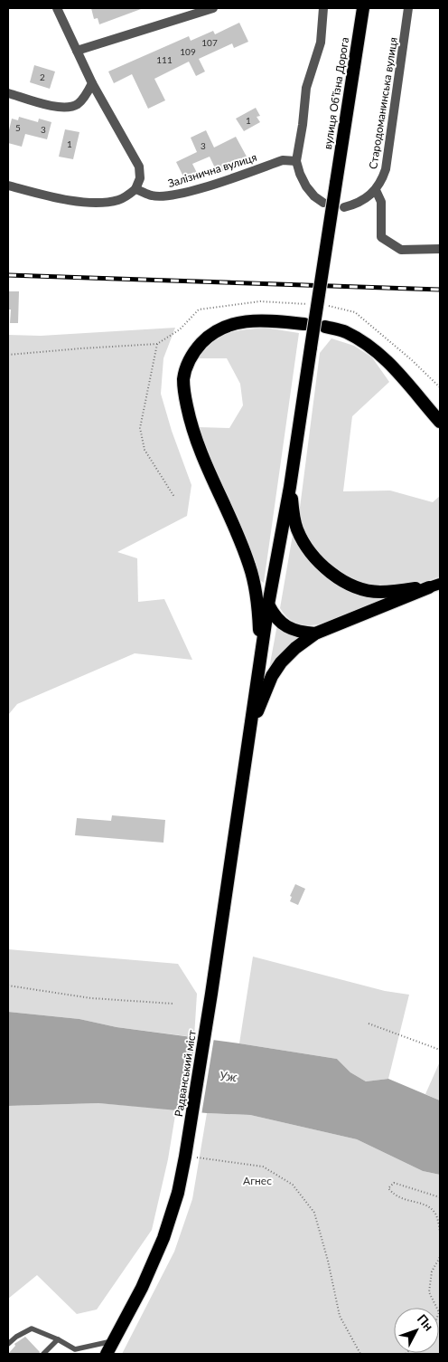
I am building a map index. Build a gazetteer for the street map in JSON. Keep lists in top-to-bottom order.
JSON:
{
  "streets": {
    "highway": ["вулиця Обʼїзна Дорога", "Радванський міст"],
    "street": ["Стародоманинська вулиця", "Залізнична вулиця"]
  },
  "water": ["Уж"],
  "parks": ["Агнес"],
  "house_numbers": [
    "107",
    "109",
    "111",
    "2",
    "1",
    "5",
    "3",
    "1",
    "3"
  ],
  "north": "top right"
}
